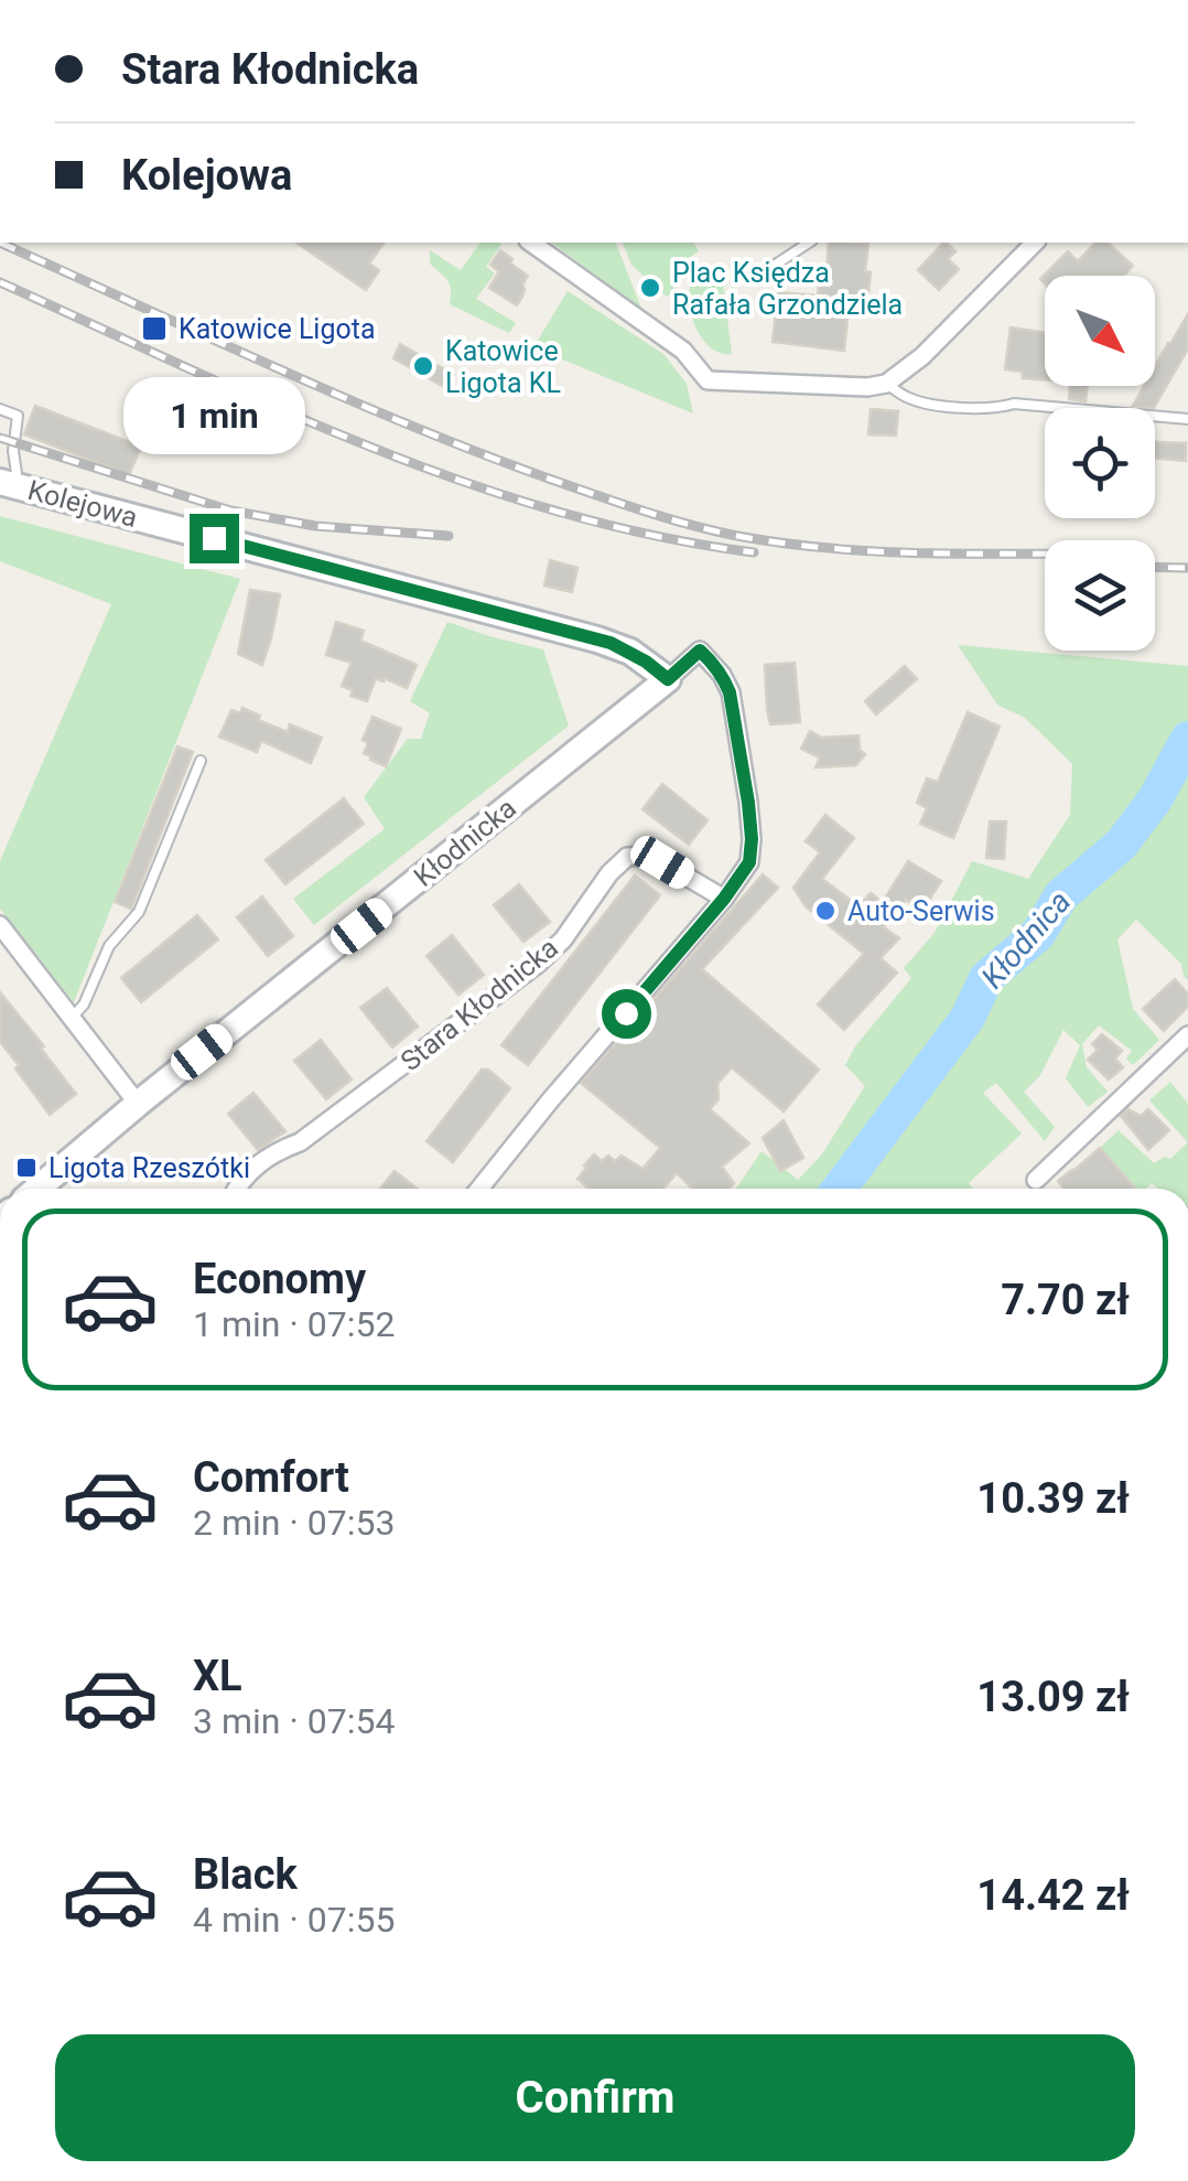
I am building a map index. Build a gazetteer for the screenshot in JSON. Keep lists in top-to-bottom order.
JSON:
{
  "streets": {
    "street": ["Kolejowa", "Kłodnicka", "Stara Kłodnicka"]
  },
  "crossings": [
    ["Kolejowa", "Kłodnicka"],
    ["Kłodnicka", "Stara Kłodnicka"]
  ],
  "water": ["Kłodnica"],
  "places": {
    "other": ["Plac Księdza Rafała Grzondziela", "Katowice Ligota KL", "Auto-Serwis"],
    "transit": ["Katowice Ligota", "Ligota Rzeszótki"]
  },
  "north": "bottom right",
  "page": {
    "banner": ["Stara Kłodnicka", "Kolejowa"],
    "bubble": "1 min",
    "list": [
      {
        "name": "Economy",
        "note": "1 min · 07:52",
        "value": "7.70 zł"
      },
      {
        "name": "Comfort",
        "note": "2 min · 07:53",
        "value": "10.39 zł"
      },
      {
        "name": "XL",
        "note": "3 min · 07:54",
        "value": "13.09 zł"
      },
      {
        "name": "Black",
        "note": "4 min · 07:55",
        "value": "14.42 zł"
      }
    ],
    "buttons": "Confirm"
  }
}
